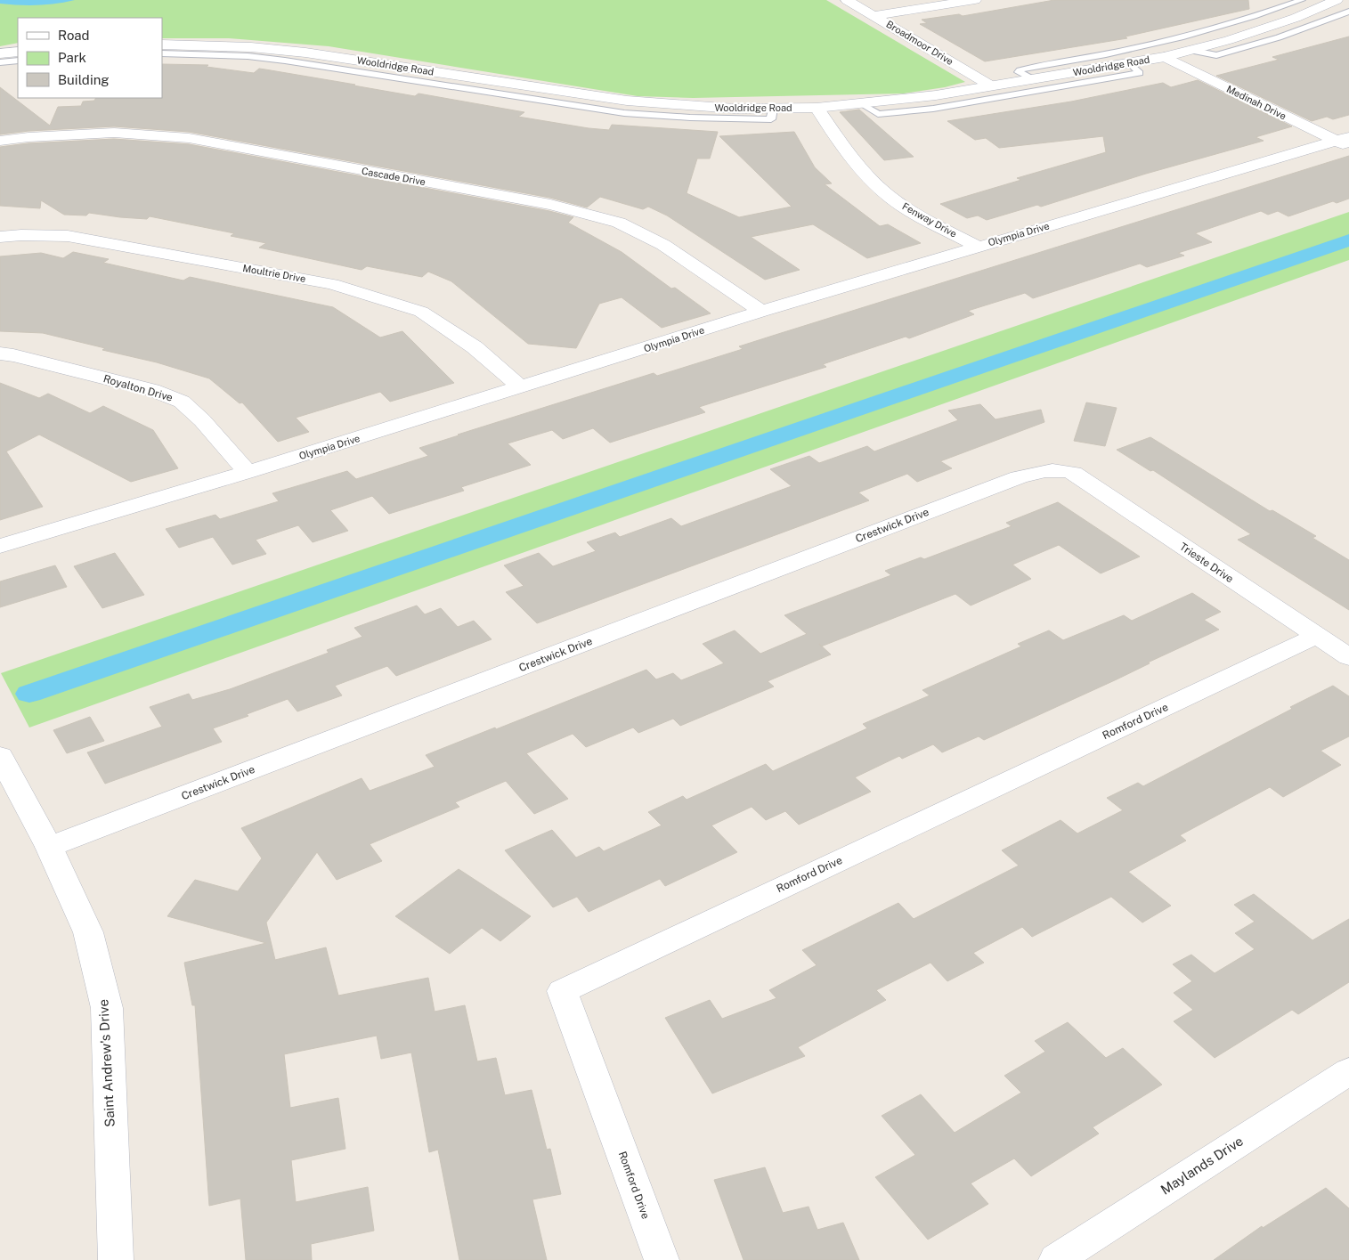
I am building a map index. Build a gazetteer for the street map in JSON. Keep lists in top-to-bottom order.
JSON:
{
  "streets": {
    "street": [
      "Broadmoor Drive",
      "Wooldridge Road",
      "Medinah Drive",
      "Cascade Drive",
      "Fenway Drive",
      "Olympia Drive",
      "Moultrie Drive",
      "Royalton Drive",
      "Crestwick Drive",
      "Trieste Drive",
      "Romford Drive",
      "Saint Andrew's Drive",
      "Maylands Drive"
    ]
  },
  "crossings": [
    ["Broadmoor Drive", "Wooldridge Road"],
    ["Wooldridge Road", "Medinah Drive"],
    ["Wooldridge Road", "Fenway Drive"],
    ["Medinah Drive", "Olympia Drive"],
    ["Cascade Drive", "Olympia Drive"],
    ["Fenway Drive", "Olympia Drive"],
    ["Olympia Drive", "Moultrie Drive"],
    ["Olympia Drive", "Royalton Drive"],
    ["Crestwick Drive", "Trieste Drive"],
    ["Crestwick Drive", "Saint Andrew's Drive"],
    ["Trieste Drive", "Romford Drive"]
  ],
  "legend": ["Road", "Park", "Building"]
}
